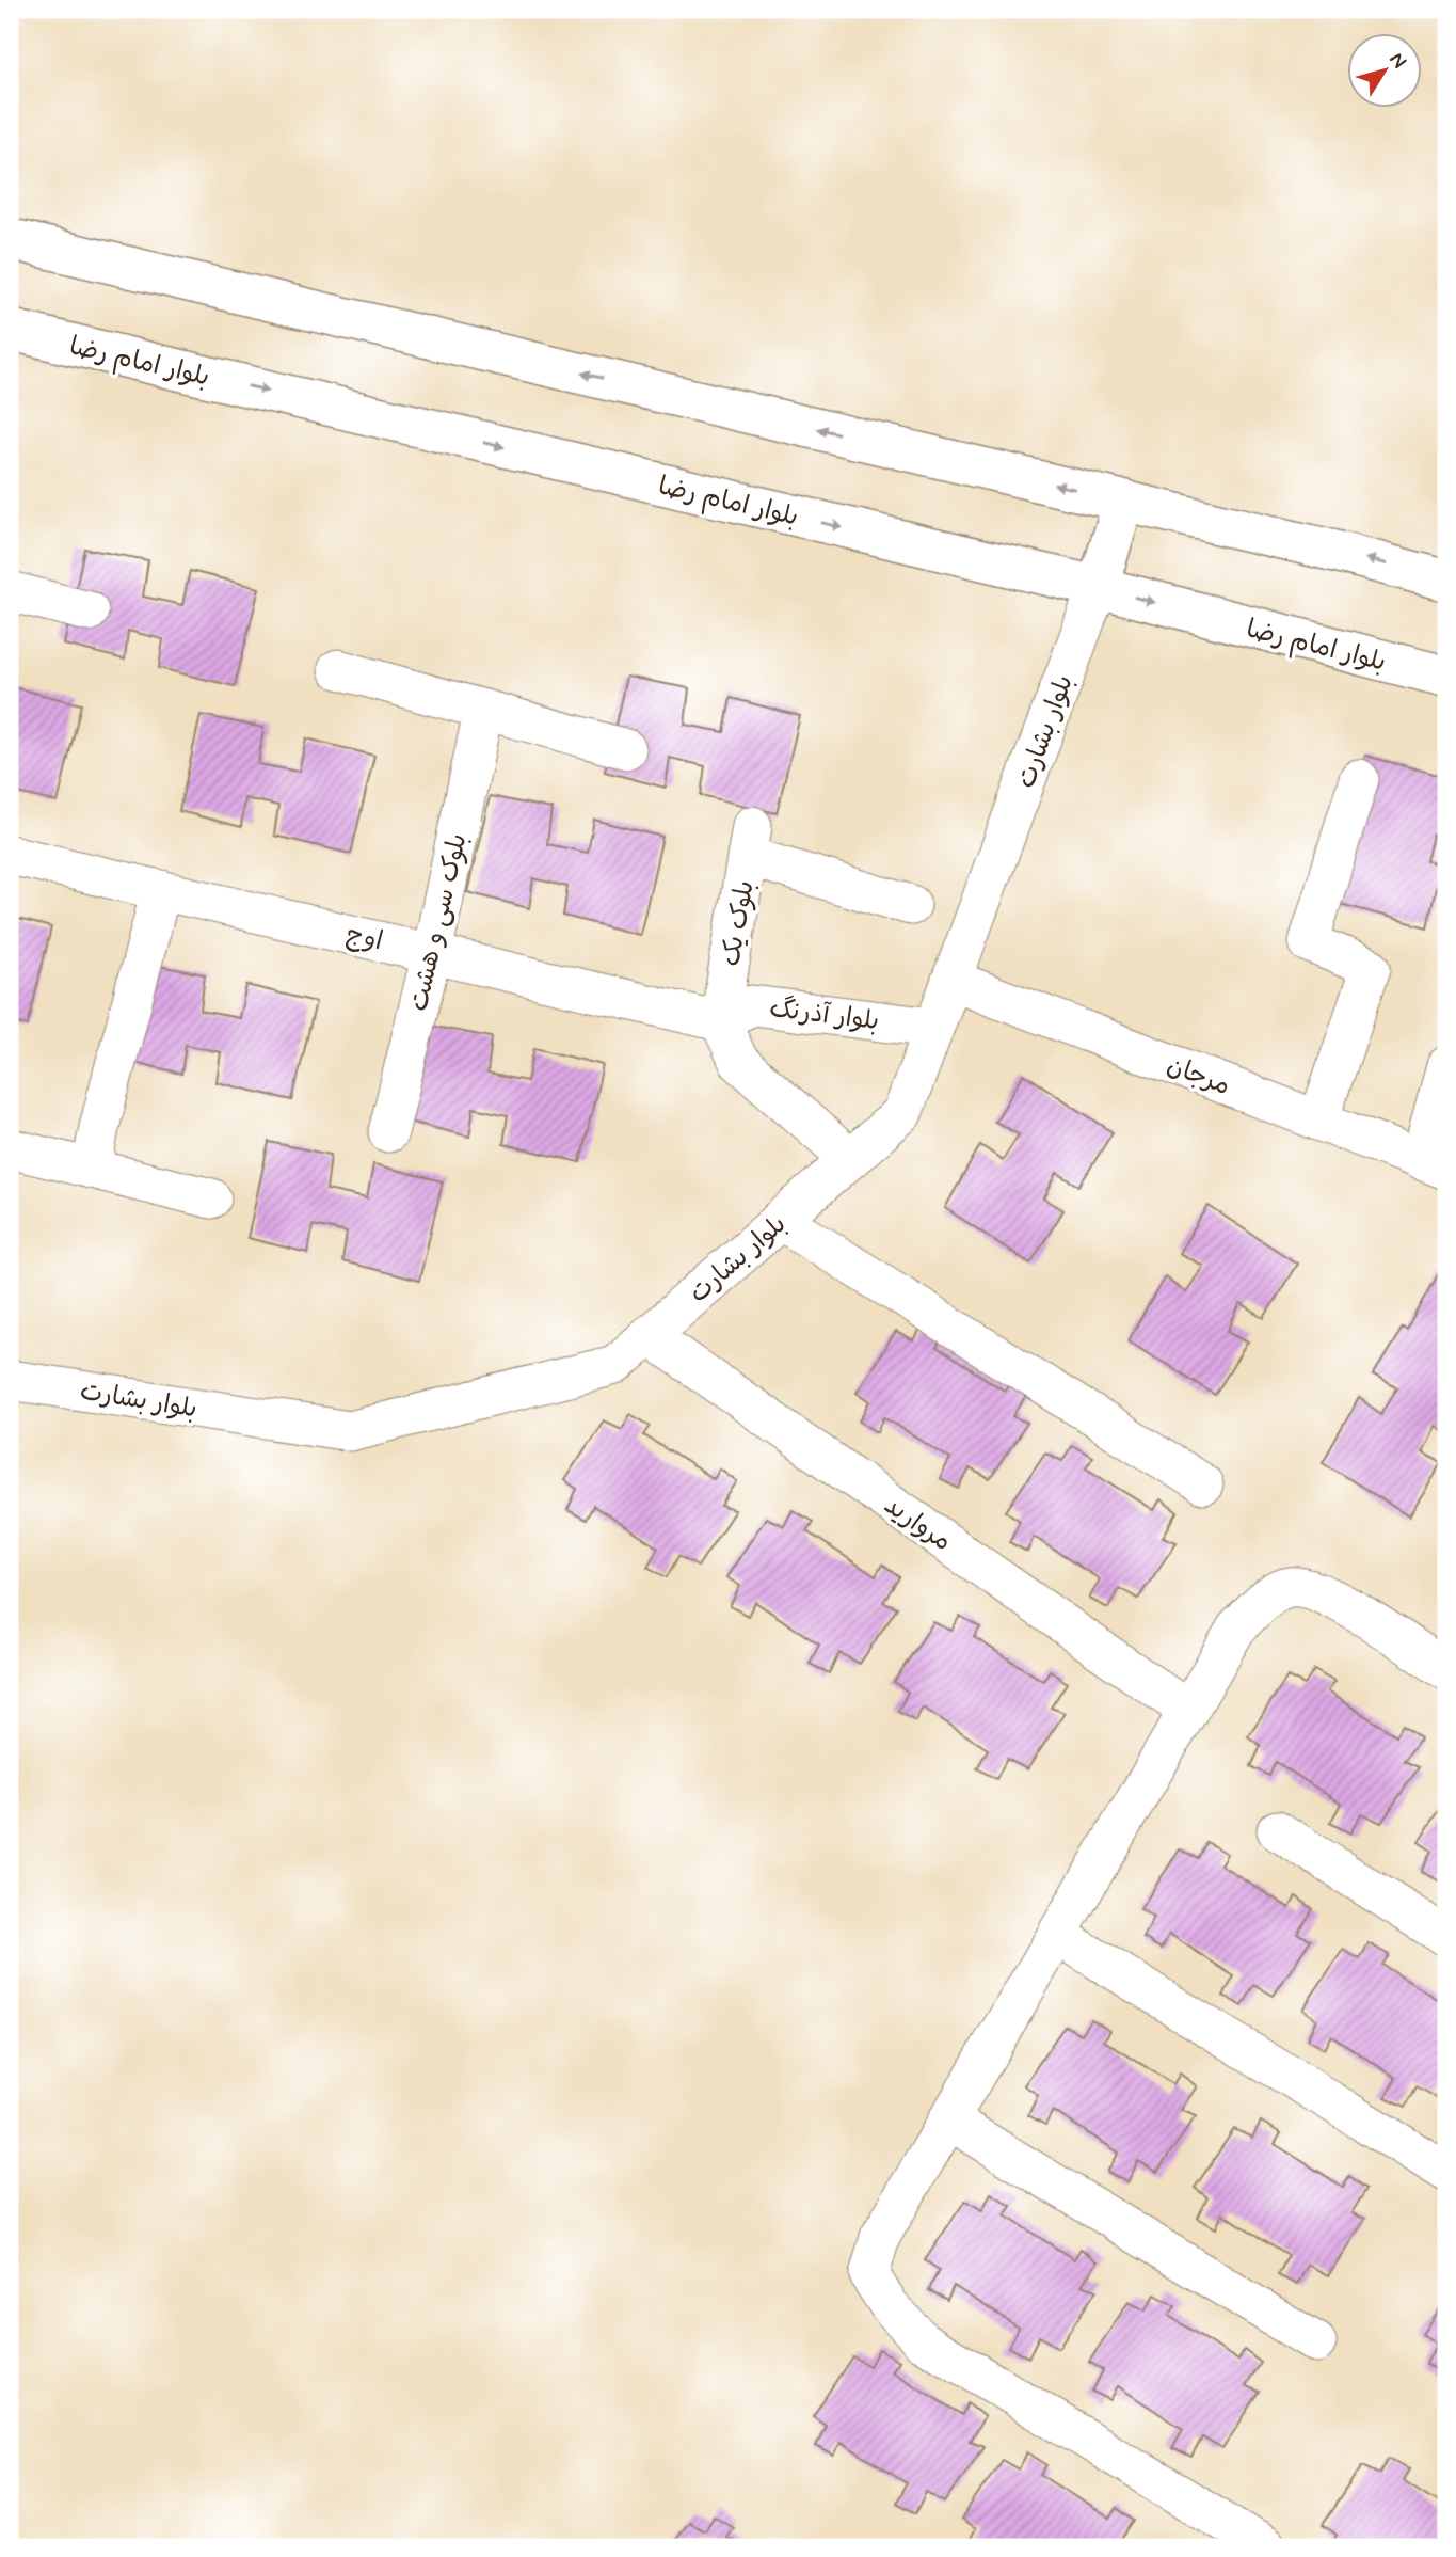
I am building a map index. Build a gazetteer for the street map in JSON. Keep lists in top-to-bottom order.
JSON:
{
  "streets": {
    "street": [
      "بلوار امام رضا",
      "بلوار بشارت",
      "بلوک سی و هشت",
      "بلوک یک",
      "اوج",
      "بلوار آذرنگ",
      "مرجان",
      "مروارید"
    ]
  },
  "crossings": [
    ["بلوار امام رضا", "بلوار بشارت"],
    ["بلوار بشارت", "بلوار آذرنگ"],
    ["بلوار بشارت", "مرجان"],
    ["بلوار بشارت", "مروارید"],
    ["بلوک سی و هشت", "اوج"],
    ["بلوک یک", "اوج"],
    ["بلوک یک", "بلوار آذرنگ"],
    ["اوج", "بلوار آذرنگ"]
  ],
  "north": "top right"
}
